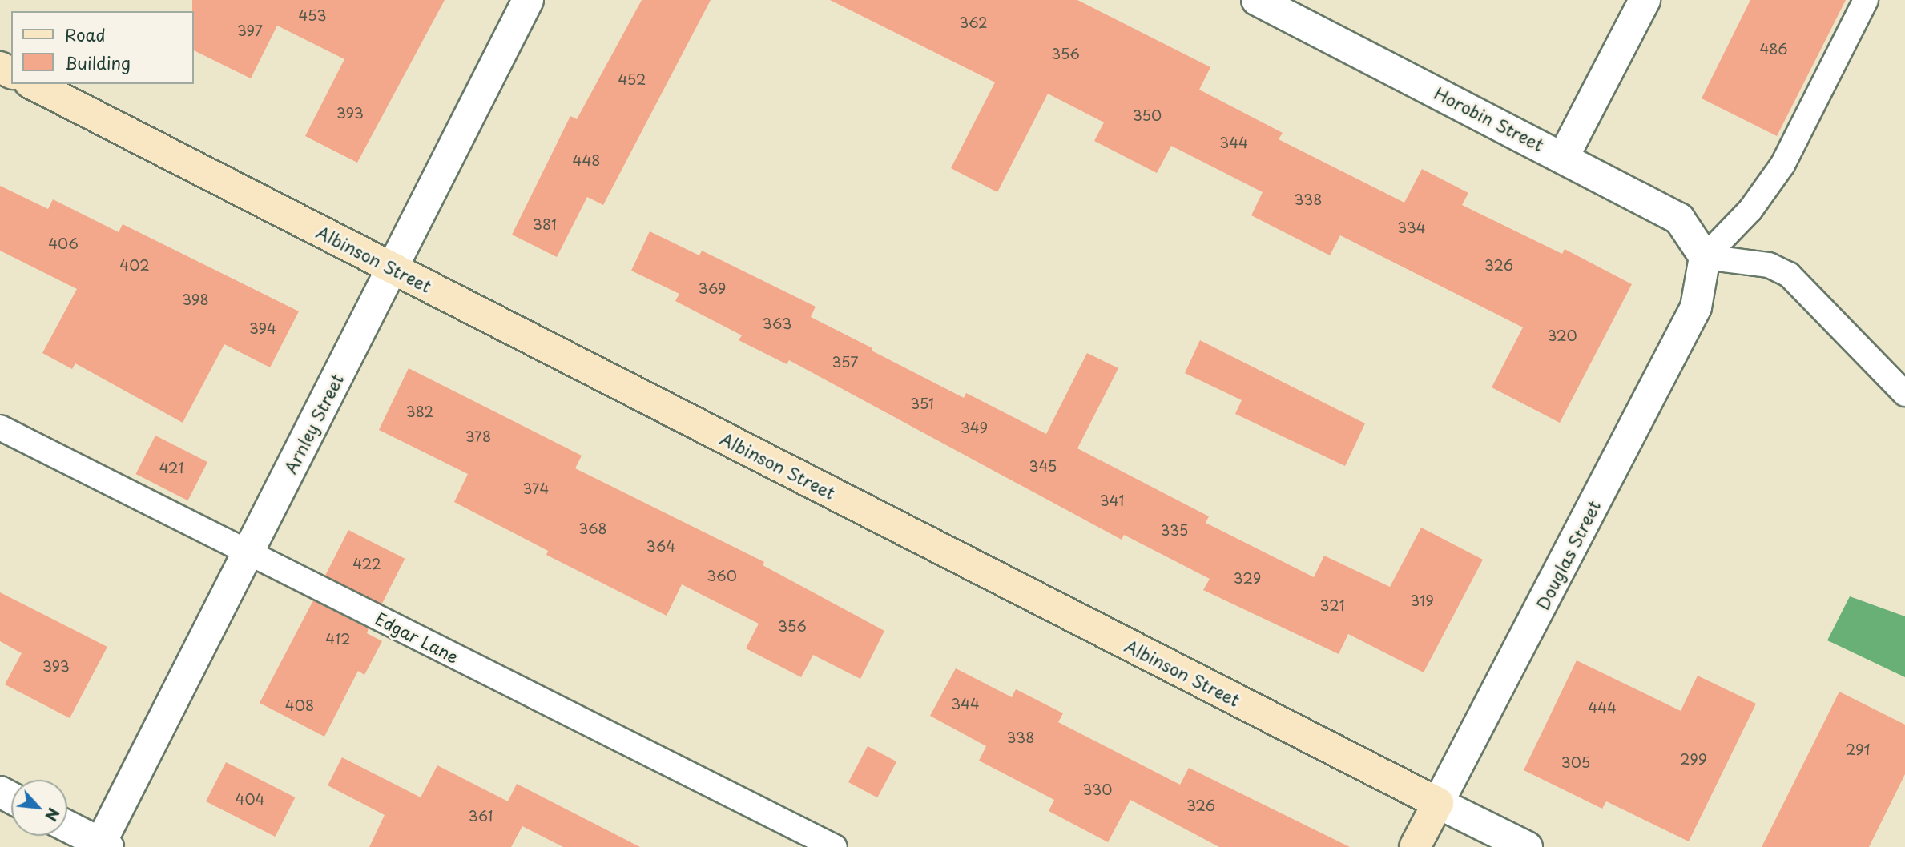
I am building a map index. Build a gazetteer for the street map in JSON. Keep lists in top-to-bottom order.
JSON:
{
  "streets": {
    "street": [
      "Horobin Street",
      "Albinson Street",
      "Arnley Street",
      "Douglas Street"
    ],
    "lane": ["Edgar Lane"]
  },
  "crossings": [
    ["Horobin Street", "Douglas Street"],
    ["Albinson Street", "Arnley Street"],
    ["Albinson Street", "Douglas Street"],
    ["Arnley Street", "Edgar Lane"]
  ],
  "house_numbers": [
    "453",
    "362",
    "397",
    "486",
    "356",
    "452",
    "393",
    "350",
    "344",
    "448",
    "338",
    "381",
    "334",
    "406",
    "402",
    "326",
    "369",
    "398",
    "363",
    "394",
    "320",
    "357",
    "351",
    "382",
    "349",
    "378",
    "345",
    "421",
    "374",
    "341",
    "368",
    "335",
    "364",
    "422",
    "360",
    "329",
    "319",
    "321",
    "356",
    "412",
    "393",
    "344",
    "408",
    "444",
    "338",
    "291",
    "299",
    "305",
    "330",
    "404",
    "326",
    "361"
  ],
  "legend": ["Road", "Building"],
  "north": "bottom right"
}
